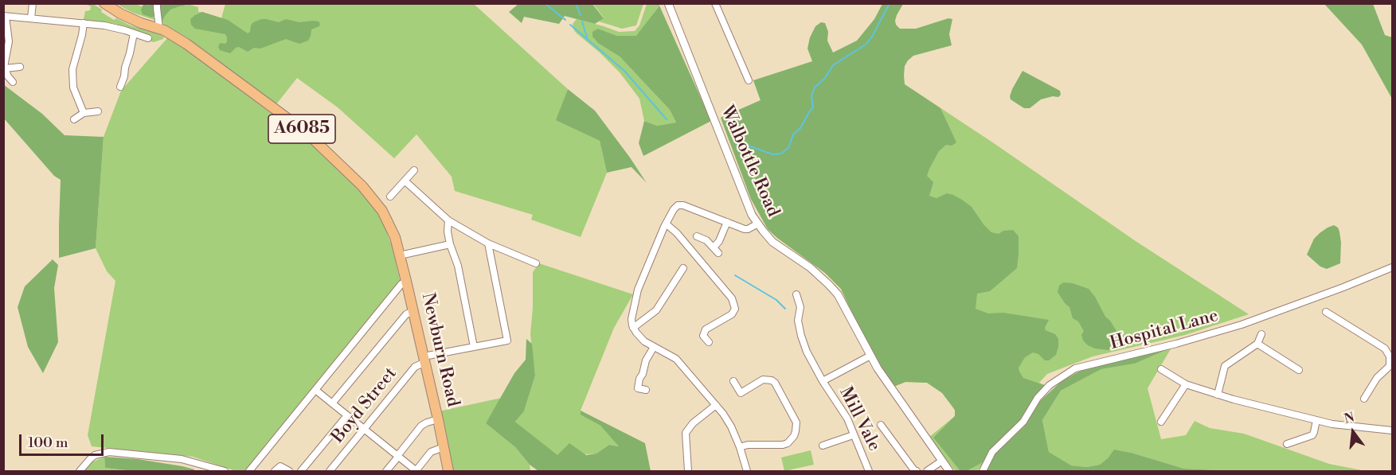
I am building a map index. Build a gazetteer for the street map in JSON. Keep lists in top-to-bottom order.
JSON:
{
  "streets": {
    "main road": ["A6085", "Newburn Road"],
    "street": [
      "Walbottle Road",
      "Hospital Lane",
      "Boyd Street",
      "Mill Vale"
    ]
  },
  "crossings": [
    ["A6085", "Newburn Road"],
    ["Walbottle Road", "Mill Vale"],
    ["Newburn Road", "Boyd Street"]
  ],
  "scale_bar": "100 m",
  "north": "top"
}
